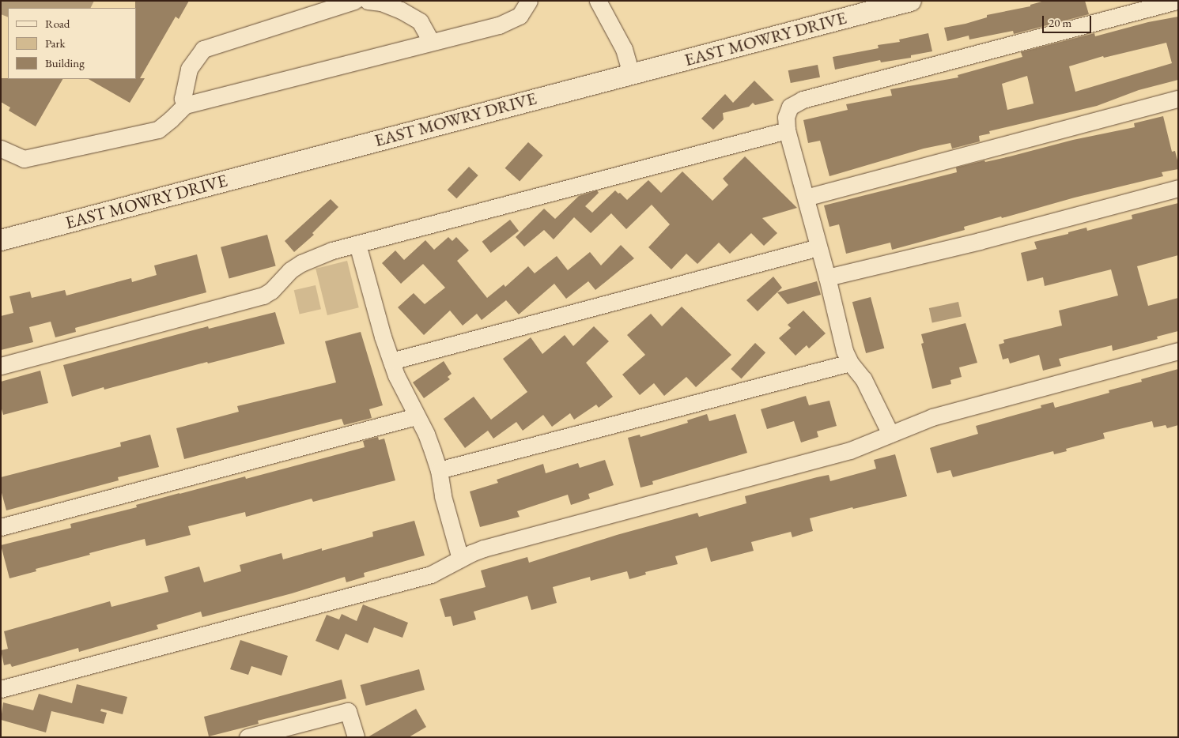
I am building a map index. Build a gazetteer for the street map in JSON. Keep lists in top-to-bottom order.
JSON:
{
  "streets": {
    "street": ["EAST MOWRY DRIVE"]
  },
  "legend": ["Road", "Park", "Building"],
  "scale_bar": "20 m"
}
